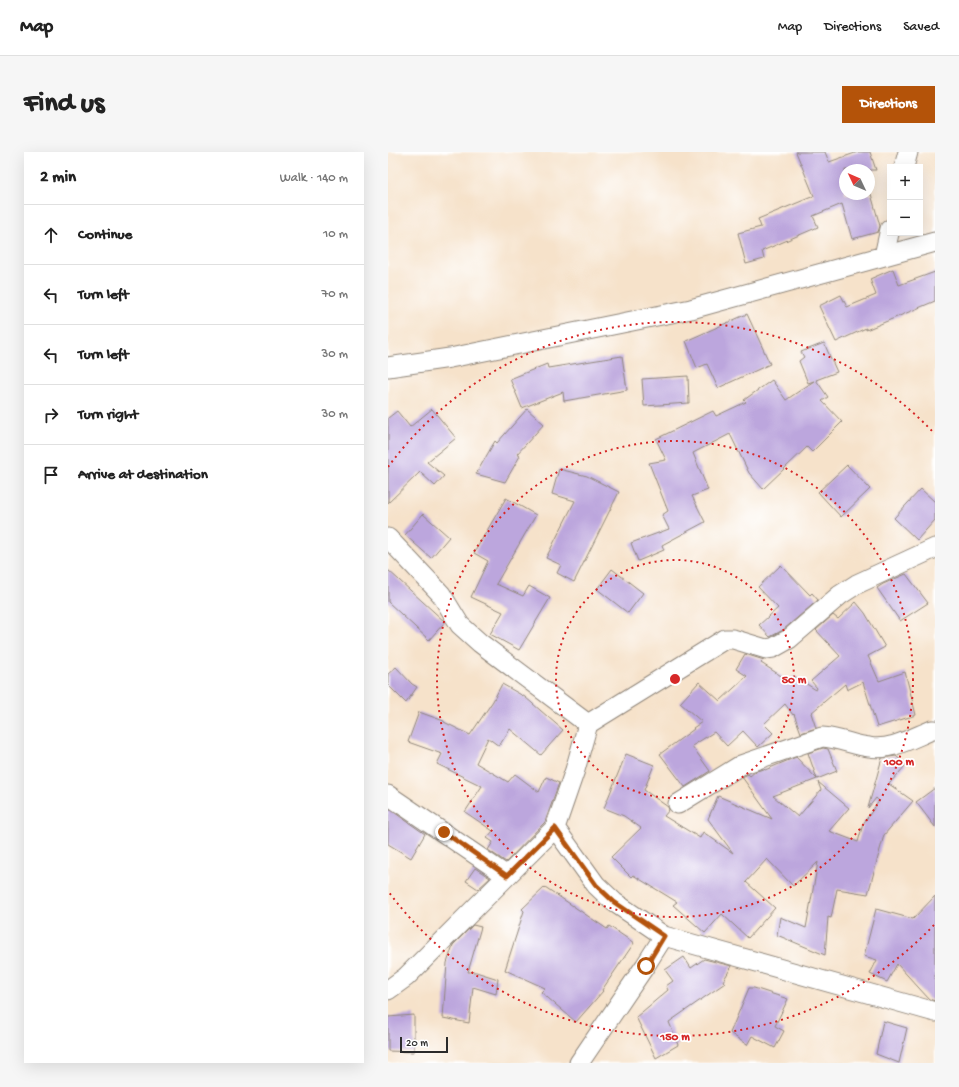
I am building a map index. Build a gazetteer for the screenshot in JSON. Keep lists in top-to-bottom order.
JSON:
{
  "scale_bar": "20 m",
  "north": "top left",
  "page": {
    "header": "Map",
    "nav": ["Map", "Directions", "Saved"],
    "buttons": "Directions",
    "title": "Find us",
    "heading": ["2 min", "Walk · 140 m"],
    "map_buttons": ["+", "−"],
    "list": [
      ["Continue", "10 m"],
      ["Turn left", "70 m"],
      ["Turn left", "30 m"],
      ["Turn right", "30 m"],
      "Arrive at destination"
    ],
    "scale": "20 m"
  },
  "rings": ["50 m", "100 m", "150 m"]
}
